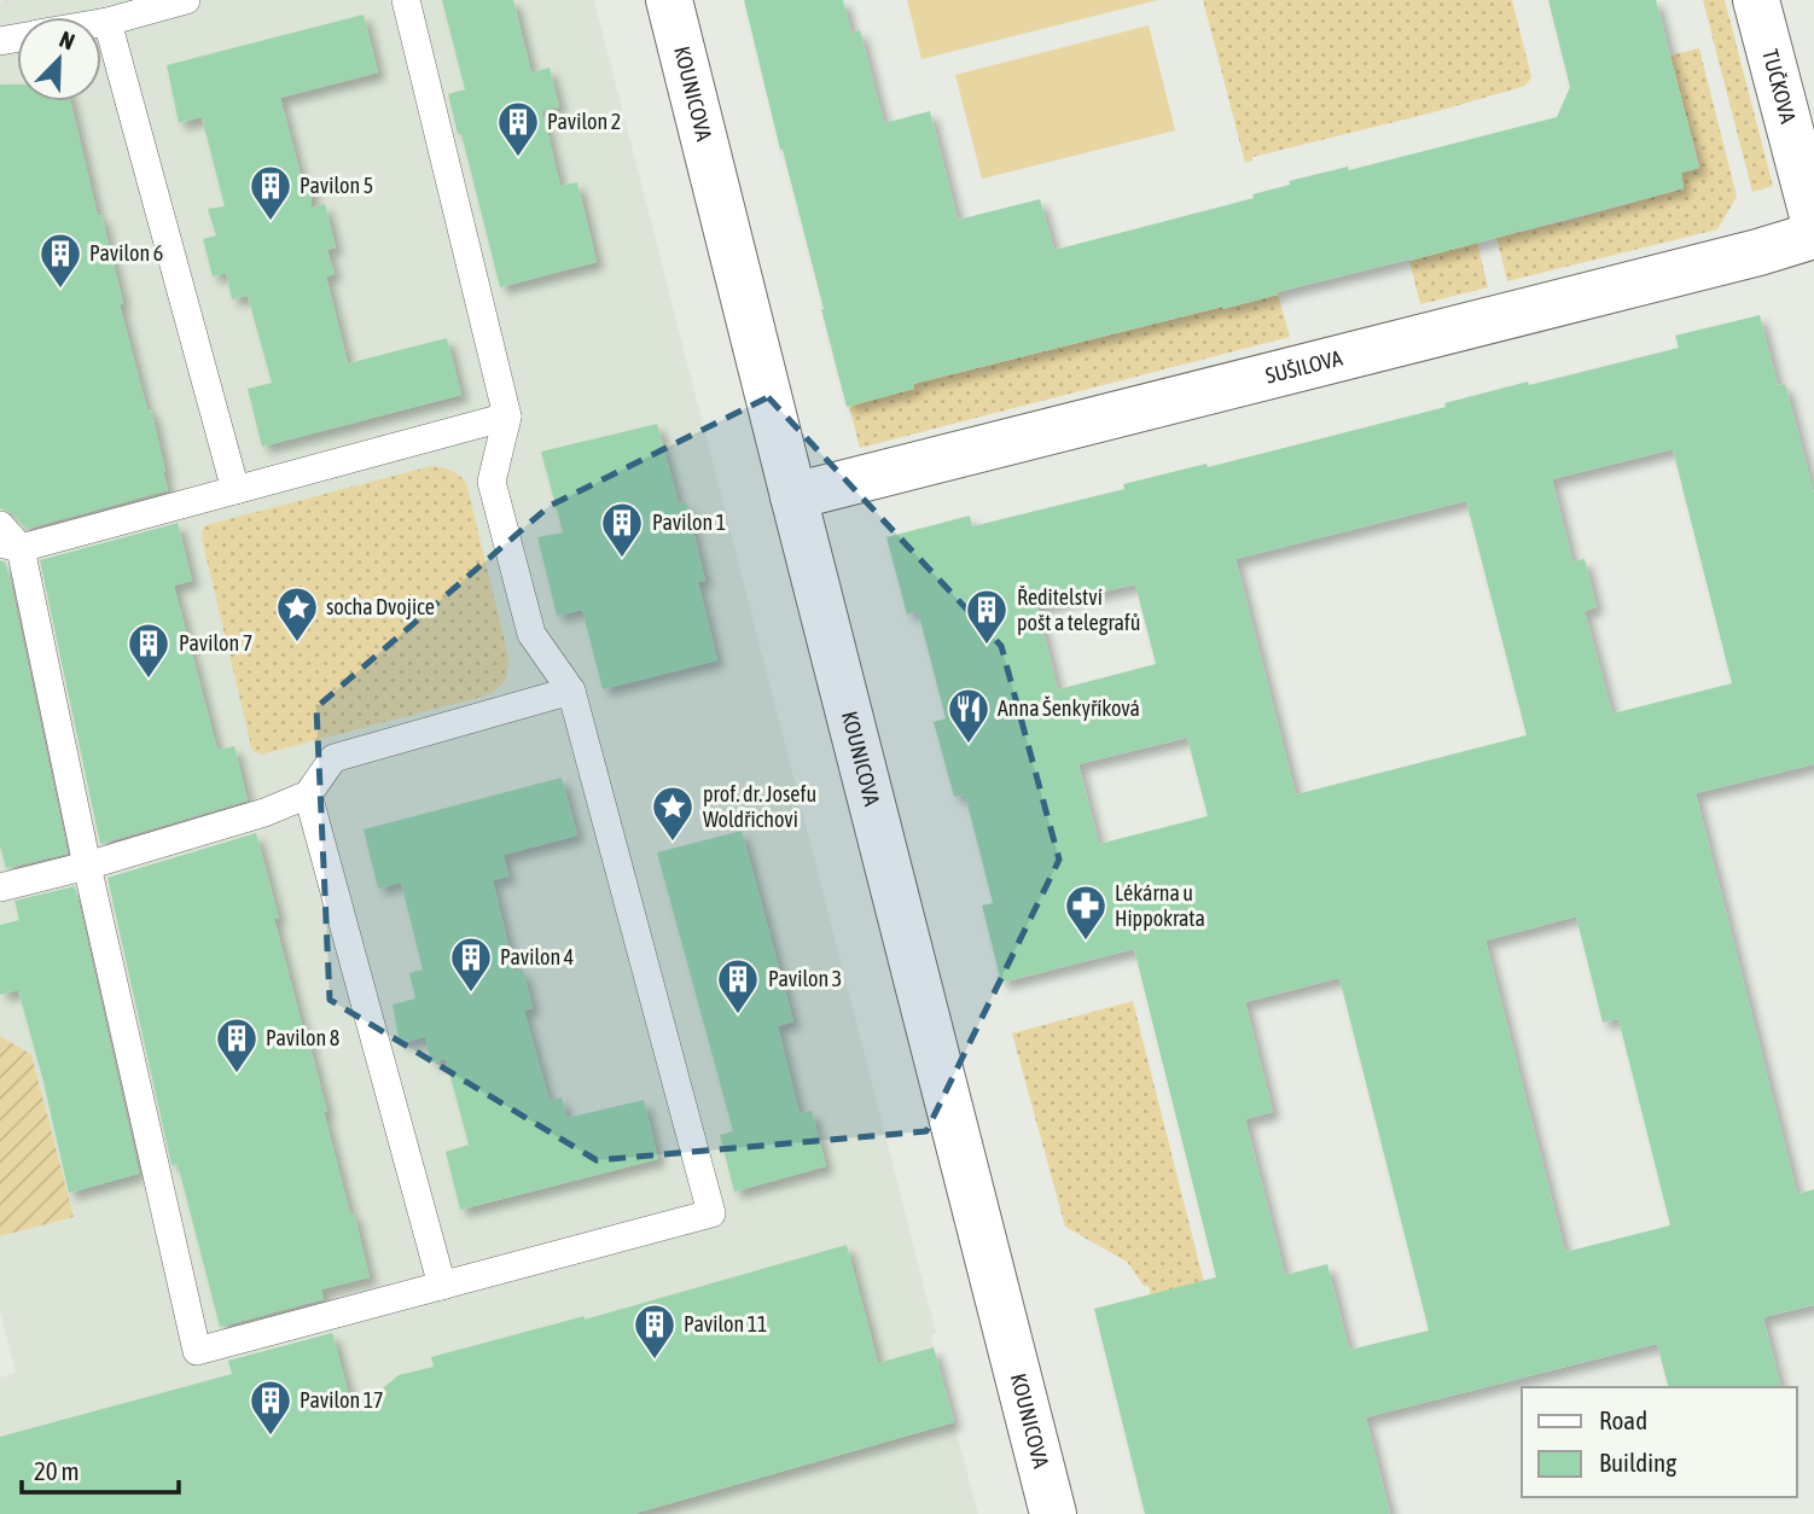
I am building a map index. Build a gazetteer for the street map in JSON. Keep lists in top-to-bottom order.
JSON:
{
  "streets": {
    "street": ["TUČKOVA", "KOUNICOVA", "SUŠILOVA"]
  },
  "crossings": [
    ["KOUNICOVA", "SUŠILOVA"]
  ],
  "places": {
    "building": [
      "Pavilon 2",
      "Pavilon 5",
      "Pavilon 6",
      "Pavilon 1",
      "Ředitelství pošt a telegrafů",
      "Pavilon 7",
      "Pavilon 4",
      "Pavilon 3",
      "Pavilon 8",
      "Pavilon 11",
      "Pavilon 17"
    ],
    "place": ["socha Dvojice", "prof. dr. Josefu Woldřichovi"],
    "restaurant": ["Anna Šenkyříková"],
    "pharmacy": ["Lékárna u Hippokrata"]
  },
  "legend": ["Road", "Building"],
  "scale_bar": "20 m",
  "north": "top right"
}
